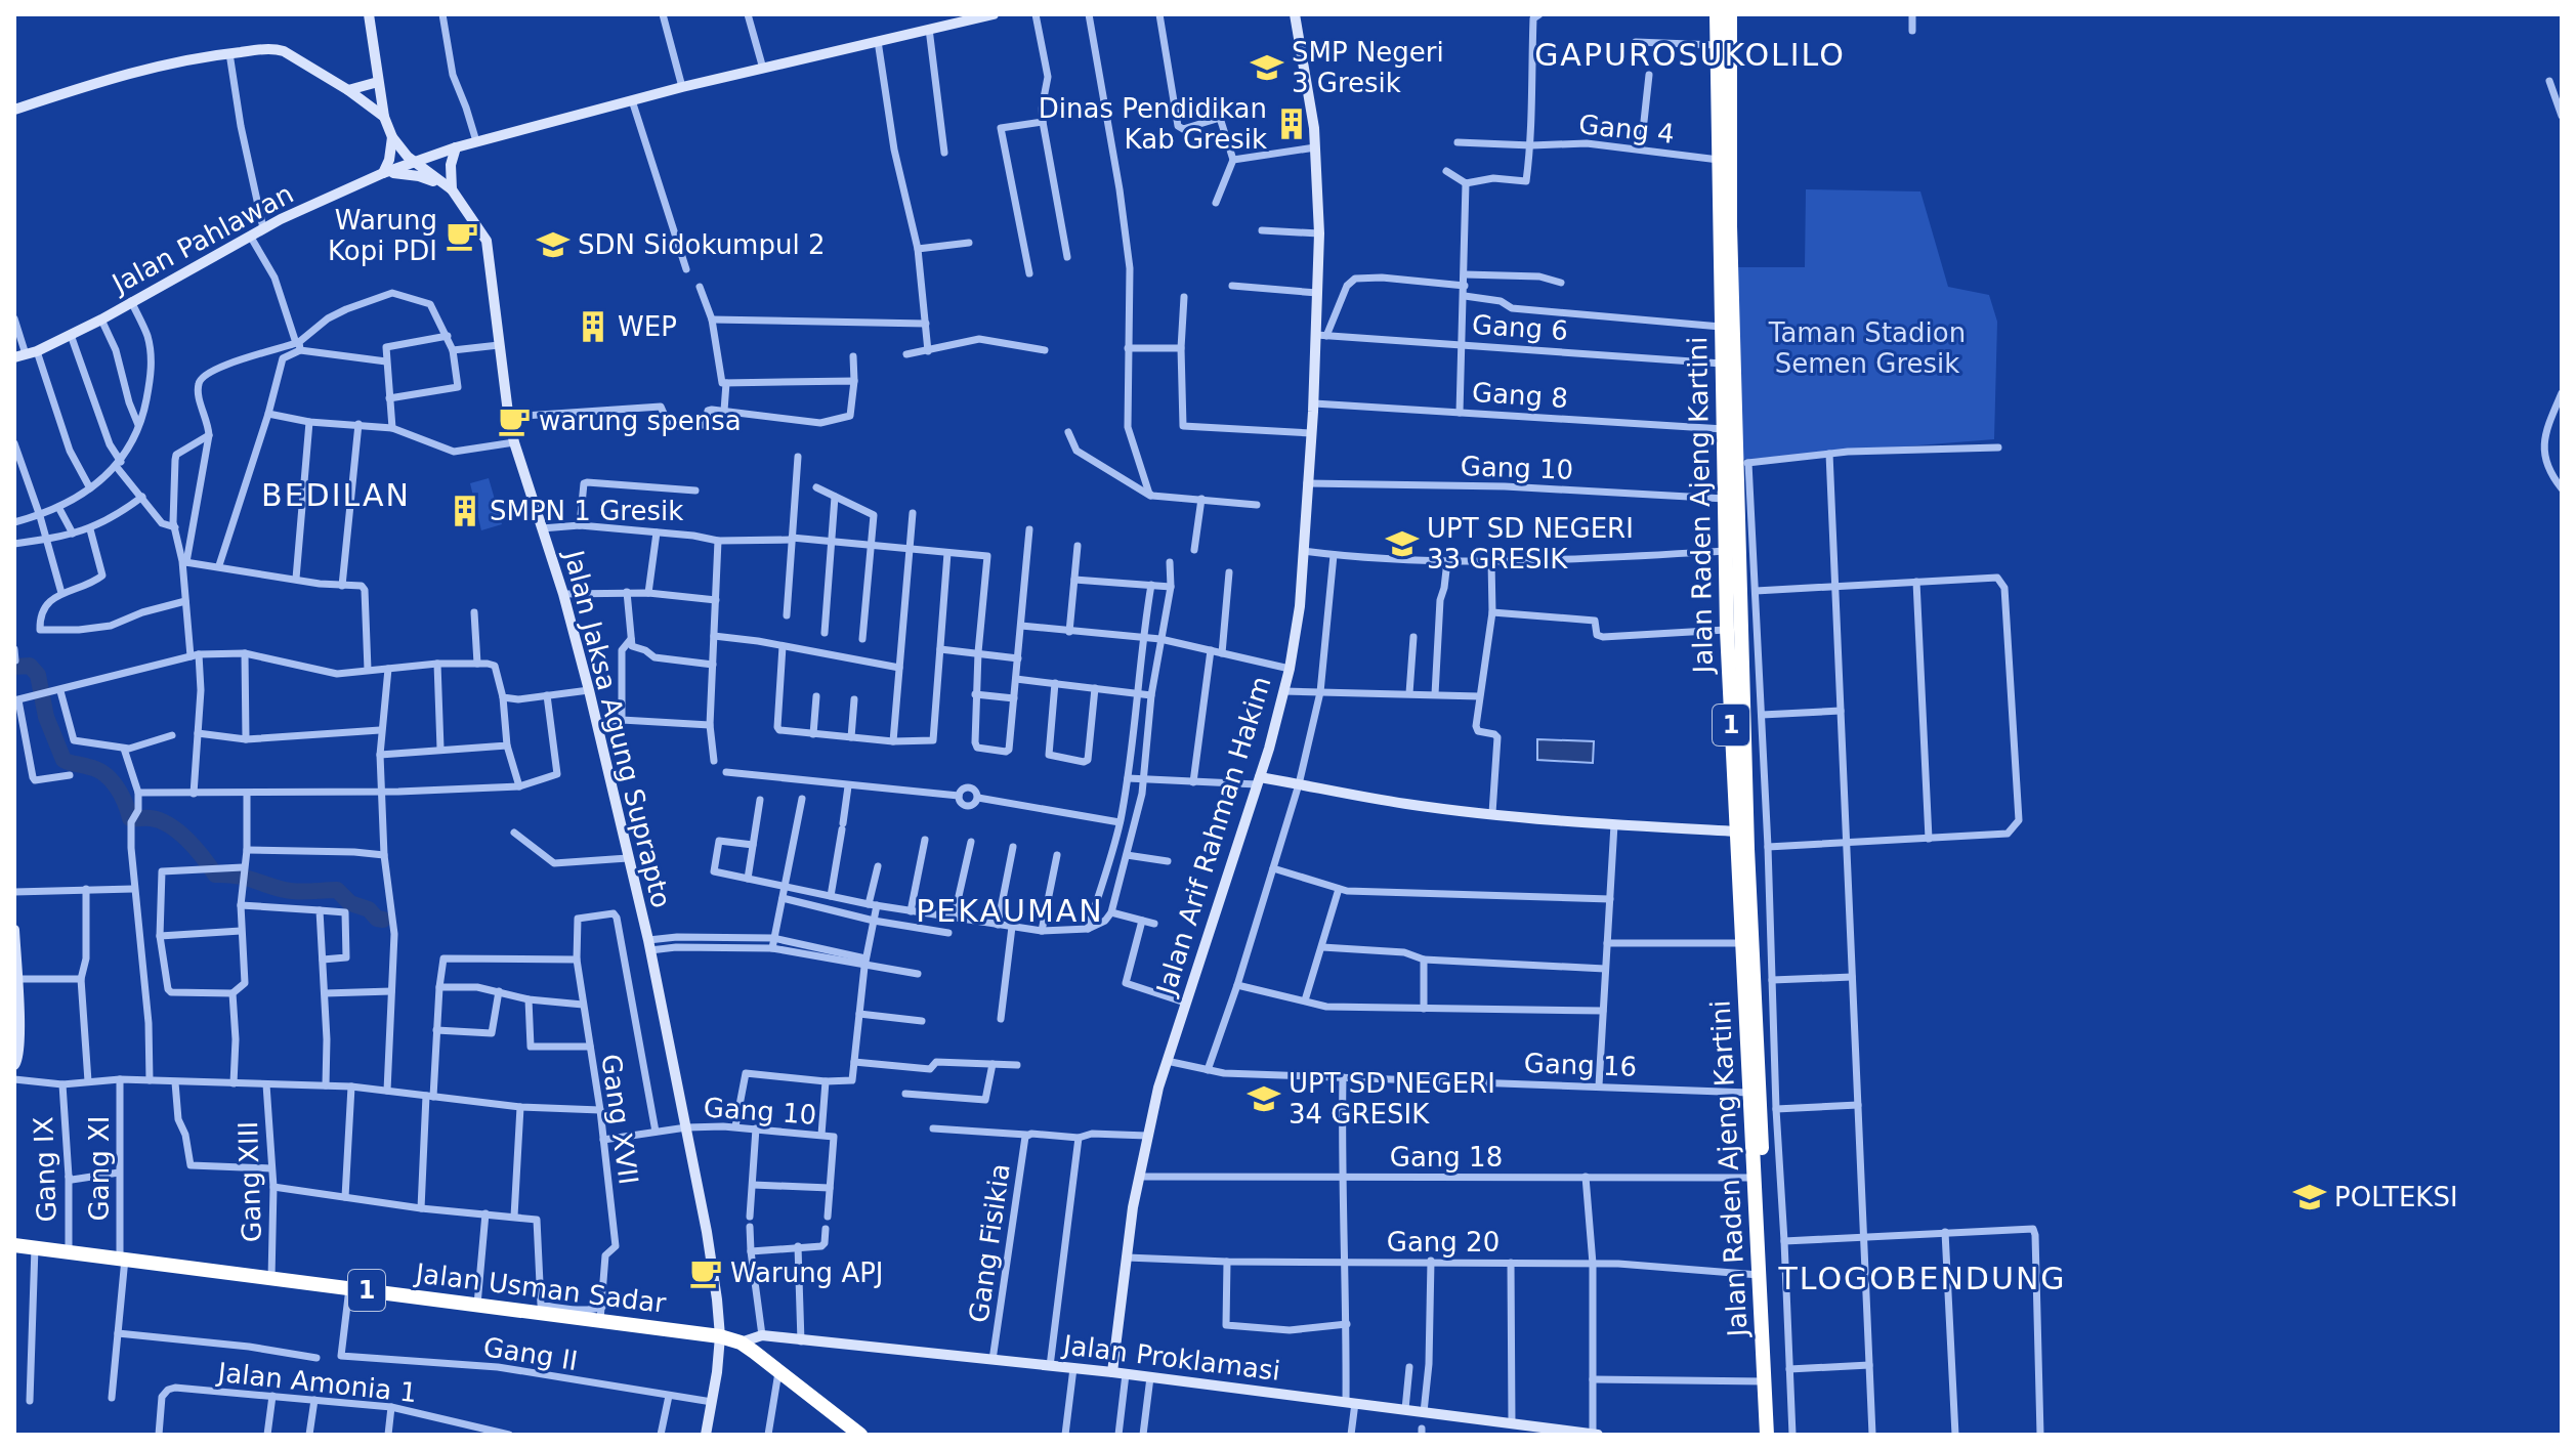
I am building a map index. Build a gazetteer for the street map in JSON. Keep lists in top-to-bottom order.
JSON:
{
  "streets": {
    "highway": ["Jalan Raden Ajeng Kartini", "1", "Jalan Usman Sadar"],
    "main road": [
      "Jalan Pahlawan",
      "Jalan Jaksa Agung Suprapto",
      "Jalan Arif Rahman Hakim",
      "Jalan Proklamasi"
    ],
    "street": [
      "Gang 4",
      "Gang 6",
      "Gang 8",
      "Gang 10",
      "Gang 16",
      "Gang XVII",
      "Gang 18",
      "Gang XI",
      "Gang IX",
      "Gang XIII",
      "Gang 20",
      "Gang Fisikia",
      "Gang II",
      "Jalan Amonia 1"
    ]
  },
  "crossings": [
    ["Gang 4", "Jalan Raden Ajeng Kartini"],
    ["Jalan Pahlawan", "Jalan Jaksa Agung Suprapto"],
    ["Gang 6", "Jalan Raden Ajeng Kartini"],
    ["Gang 6", "Jalan Arif Rahman Hakim"],
    ["Gang 8", "Jalan Raden Ajeng Kartini"],
    ["Gang 8", "Jalan Arif Rahman Hakim"],
    ["Gang 10", "Jalan Raden Ajeng Kartini"],
    ["Gang 10", "Jalan Jaksa Agung Suprapto"],
    ["Gang 10", "Jalan Arif Rahman Hakim"],
    ["Gang 10", "Gang XVII"],
    ["Jalan Raden Ajeng Kartini", "Gang 16"],
    ["Jalan Raden Ajeng Kartini", "Gang 18"],
    ["Jalan Raden Ajeng Kartini", "Gang 20"],
    ["1", "Jalan Jaksa Agung Suprapto"],
    ["1", "Jalan Usman Sadar"],
    ["1", "Jalan Proklamasi"],
    ["Jalan Jaksa Agung Suprapto", "Jalan Usman Sadar"],
    ["Jalan Jaksa Agung Suprapto", "Gang II"],
    ["Jalan Arif Rahman Hakim", "Gang 16"],
    ["Jalan Arif Rahman Hakim", "Gang 18"],
    ["Jalan Arif Rahman Hakim", "Gang 20"],
    ["Jalan Arif Rahman Hakim", "Jalan Proklamasi"],
    ["Gang XVII", "Jalan Usman Sadar"],
    ["Gang XI", "Jalan Usman Sadar"],
    ["Gang IX", "Jalan Usman Sadar"],
    ["Gang XIII", "Jalan Usman Sadar"],
    ["Gang Fisikia", "Jalan Proklamasi"],
    ["Jalan Usman Sadar", "Gang II"]
  ],
  "districts": [
    "GAPUROSUKOLILO",
    "BEDILAN",
    "PEKAUMAN",
    "TLOGOBENDUNG"
  ],
  "parks": ["Taman Stadion Semen Gresik"],
  "places": {
    "school or university": [
      "SMP Negeri 3 Gresik",
      "SDN Sidokumpul 2",
      "UPT SD NEGERI 33 GRESIK",
      "UPT SD NEGERI 34 GRESIK",
      "POLTEKSI"
    ],
    "building": ["Dinas Pendidikan Kab Gresik", "WEP", "SMPN 1 Gresik"],
    "cafe": ["Warung Kopi PDI", "warung spensa", "Warung APJ"]
  }
}
